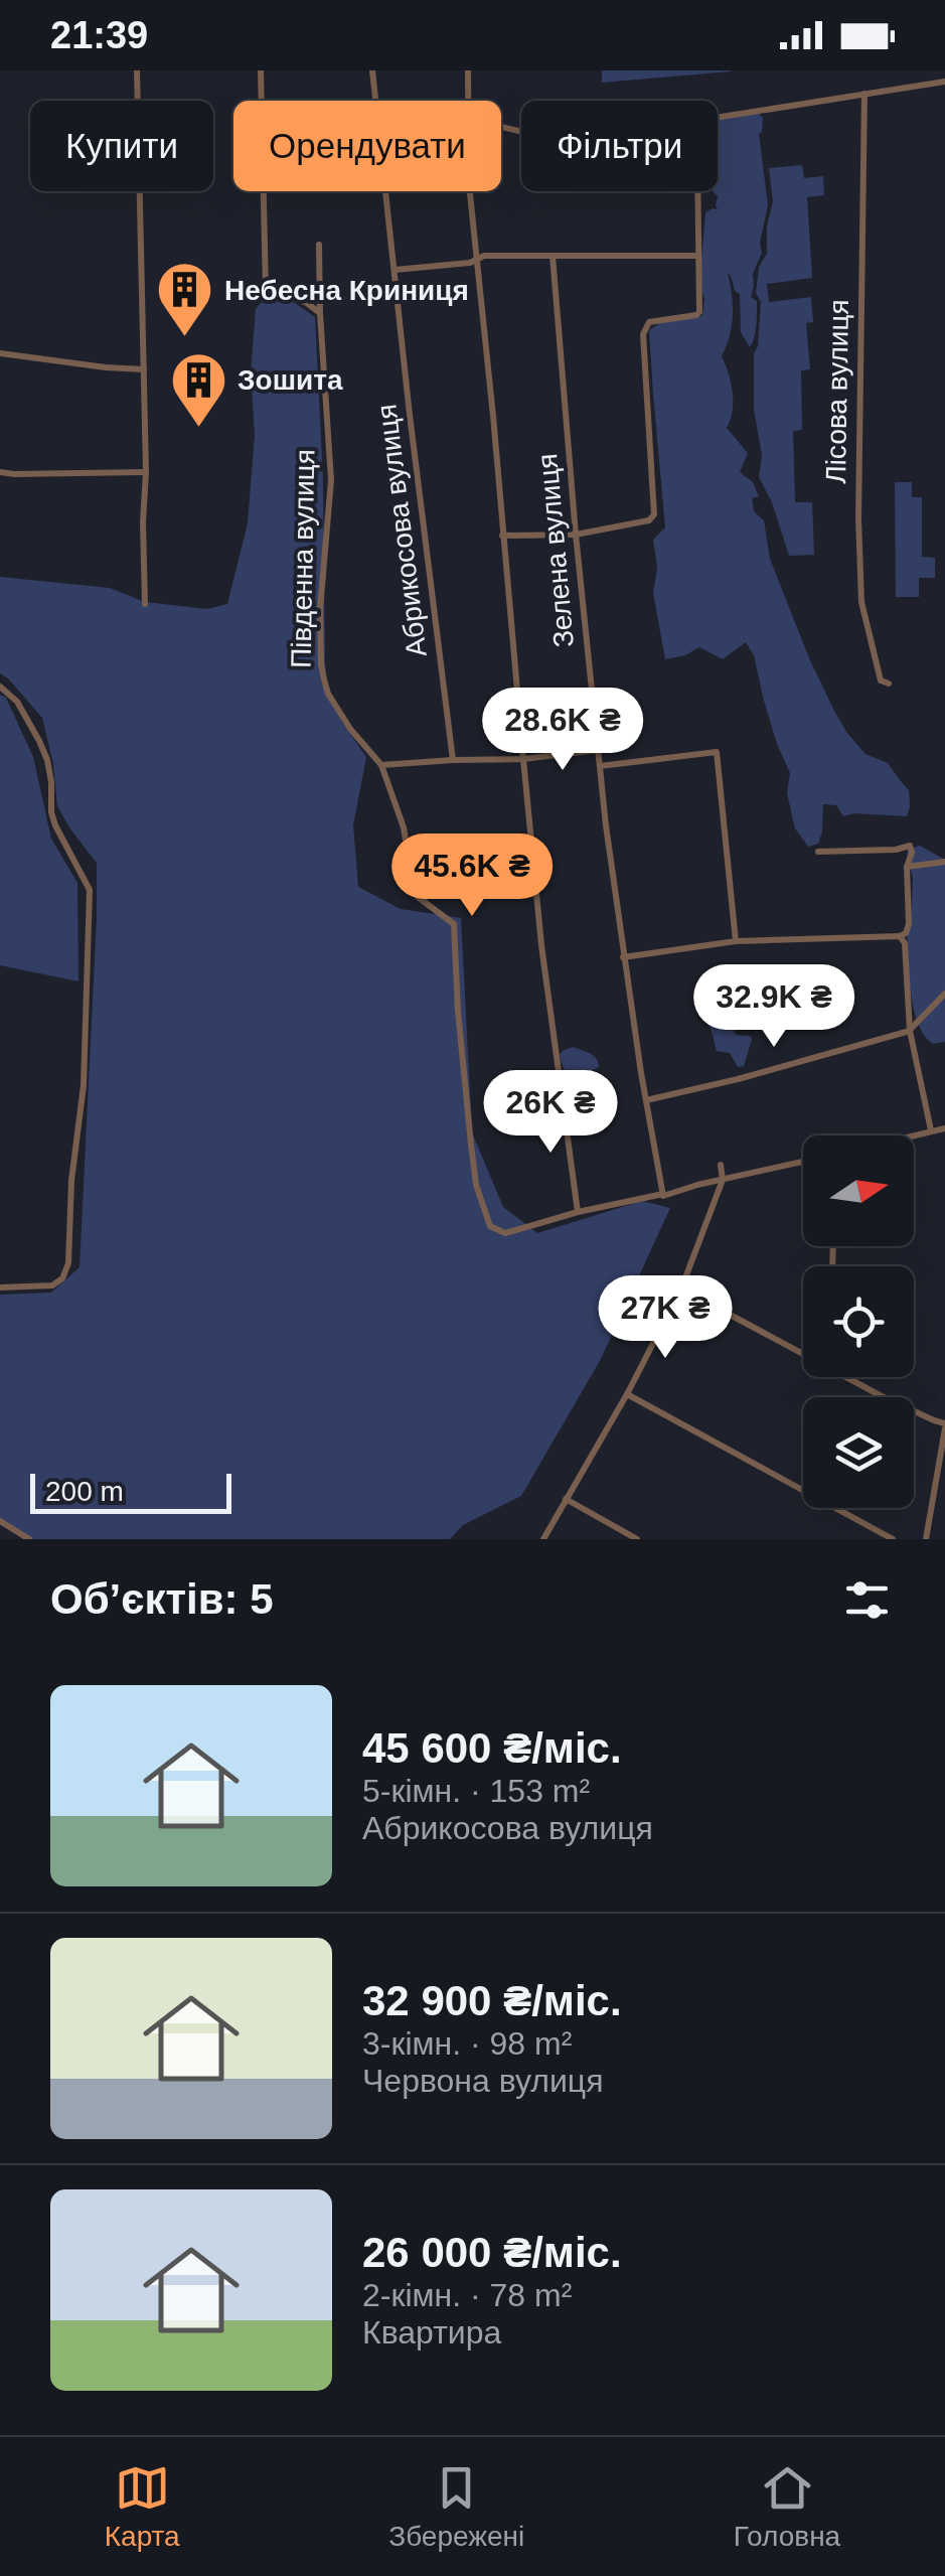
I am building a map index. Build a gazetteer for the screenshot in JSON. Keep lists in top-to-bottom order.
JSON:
{
  "streets": {
    "street": [
      "Лісова вулиця",
      "Абрикосова вулиця",
      "Зелена вулиця",
      "Південна вулиця"
    ]
  },
  "places": {
    "building": ["Небесна Криниця", "Зошита"]
  },
  "scale_bar": "200 m",
  "north": "right",
  "page": {
    "status": "21:39",
    "chip": ["Купити", "Орендувати", "Фільтри"],
    "price": [
      "28.6K ₴",
      "45.6K ₴",
      "32.9K ₴",
      "26K ₴",
      "27K ₴"
    ],
    "scale": "200 m",
    "heading": "Об’єктів: 5",
    "list": [
      {
        "name": "45 600 ₴/міс.",
        "note": "5-кімн. · 153 m² · Абрикосова вулиця"
      },
      {
        "name": "32 900 ₴/міс.",
        "note": "3-кімн. · 98 m² · Червона вулиця"
      },
      {
        "name": "26 000 ₴/міс.",
        "note": "2-кімн. · 78 m² · Квартира"
      }
    ],
    "tabs": ["Карта", "Збережені", "Головна"]
  }
}
